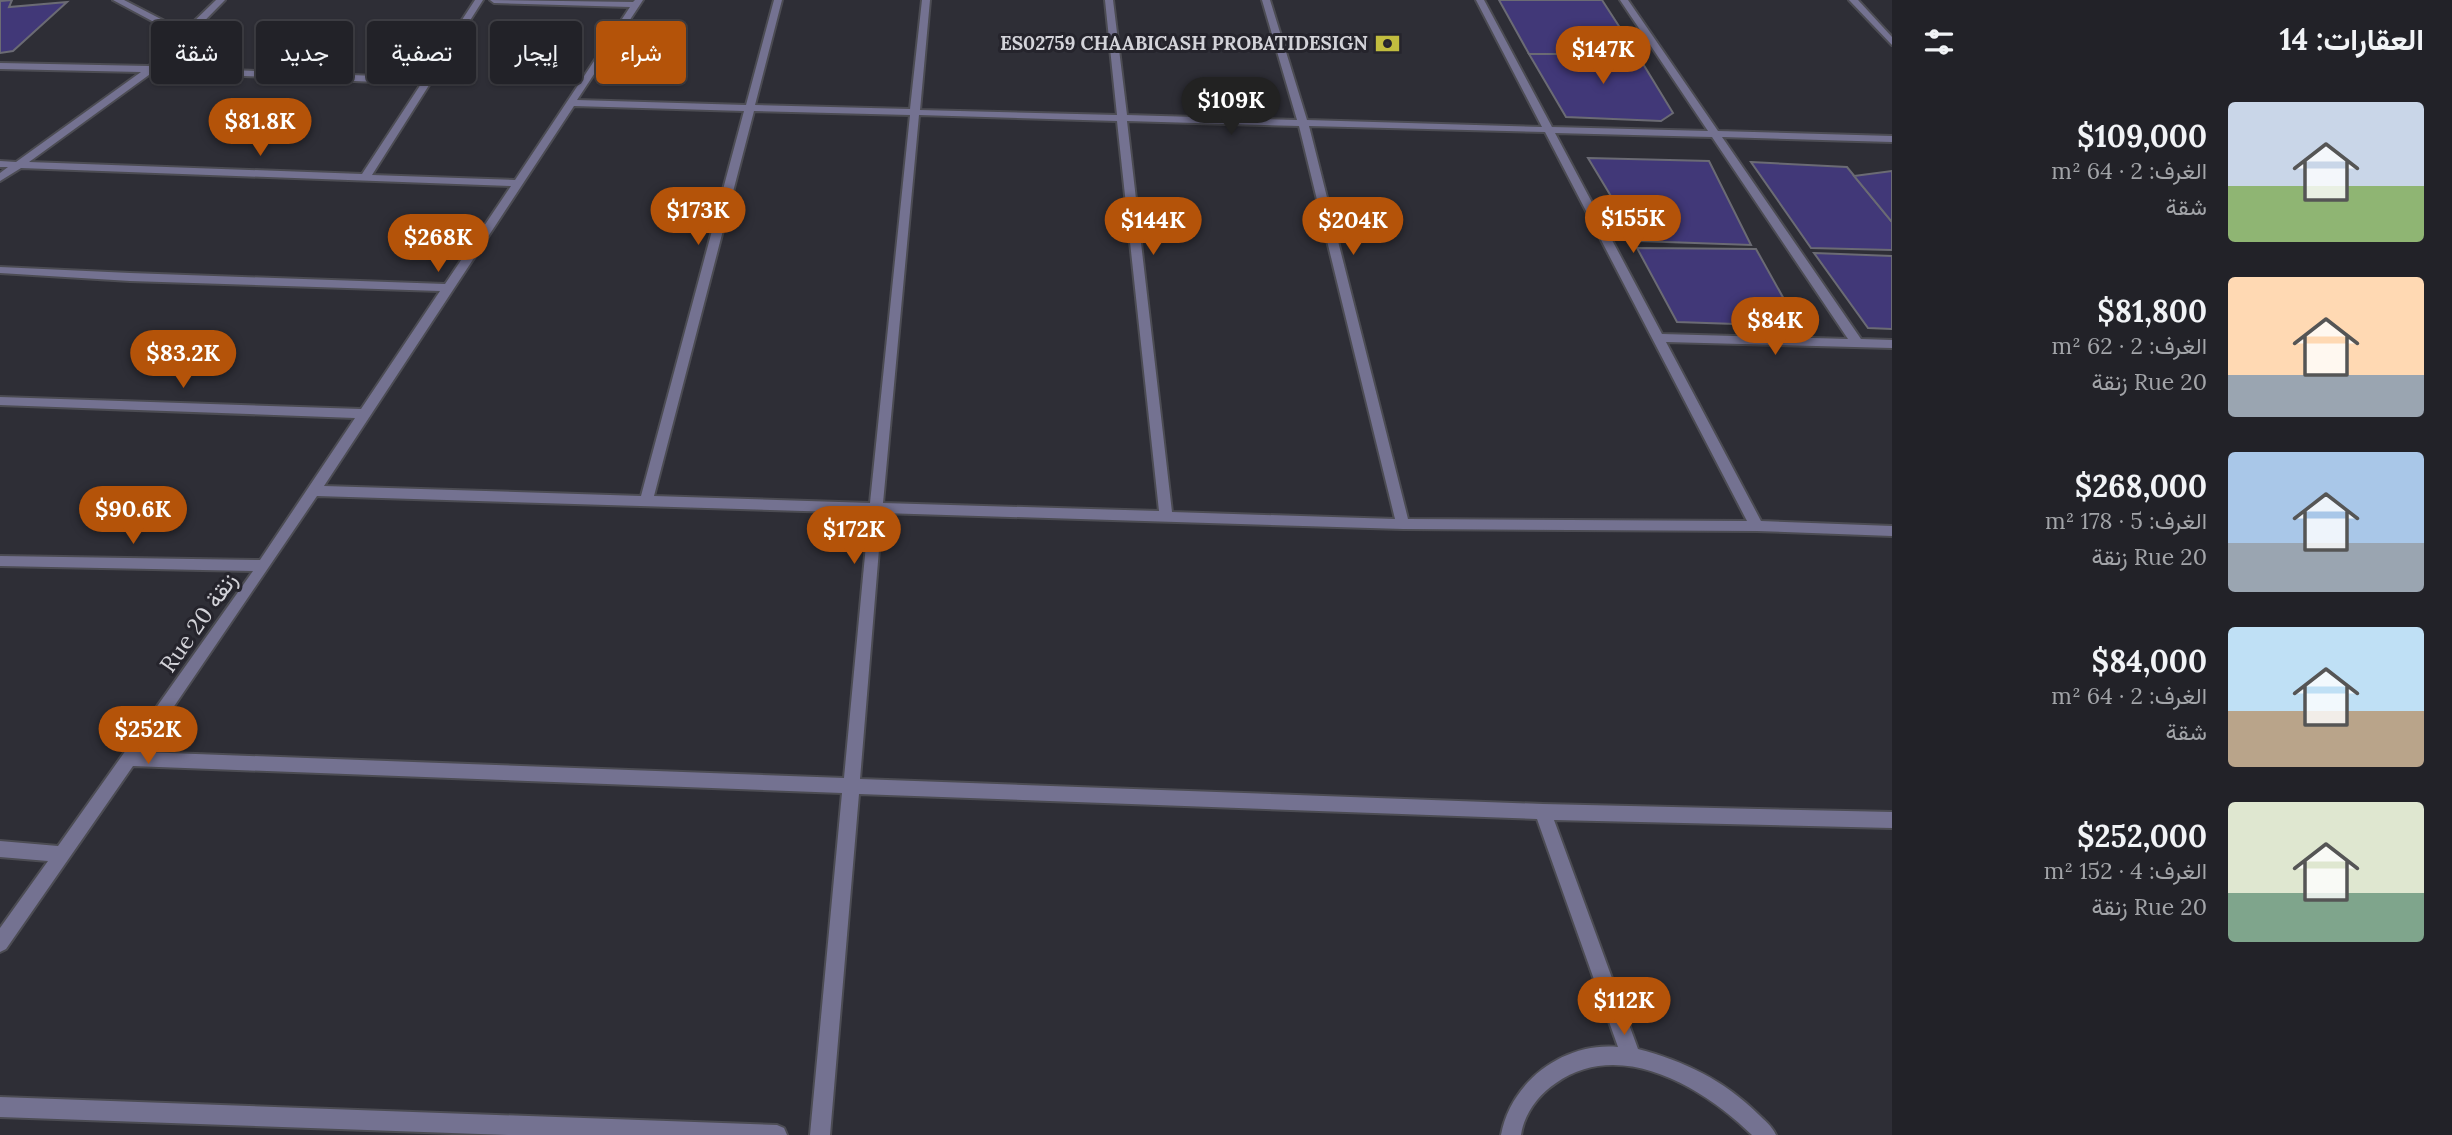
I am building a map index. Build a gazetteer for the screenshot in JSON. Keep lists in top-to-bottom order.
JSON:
{
  "streets": {
    "street": ["Rue 20 زنقة"]
  },
  "places": {
    "bank": ["ES02759 CHAABICASH PROBATIDESIGN"]
  },
  "page": {
    "heading": "العقارات: 14",
    "chip": [
      "شراء",
      "إيجار",
      "تصفية",
      "جديد",
      "شقة"
    ],
    "price": [
      "$147K",
      "$109K",
      "$81.8K",
      "$173K",
      "$155K",
      "$144K",
      "$204K",
      "$268K",
      "$84K",
      "$83.2K",
      "$90.6K",
      "$172K",
      "$252K",
      "$112K"
    ],
    "list": [
      {
        "name": "$109,000",
        "note": "الغرف: 2 · 64 m² · شقة"
      },
      {
        "name": "$81,800",
        "note": "الغرف: 2 · 62 m² · Rue 20 زنقة"
      },
      {
        "name": "$268,000",
        "note": "الغرف: 5 · 178 m² · Rue 20 زنقة"
      },
      {
        "name": "$84,000",
        "note": "الغرف: 2 · 64 m² · شقة"
      },
      {
        "name": "$252,000",
        "note": "الغرف: 4 · 152 m² · Rue 20 زنقة"
      }
    ]
  }
}
